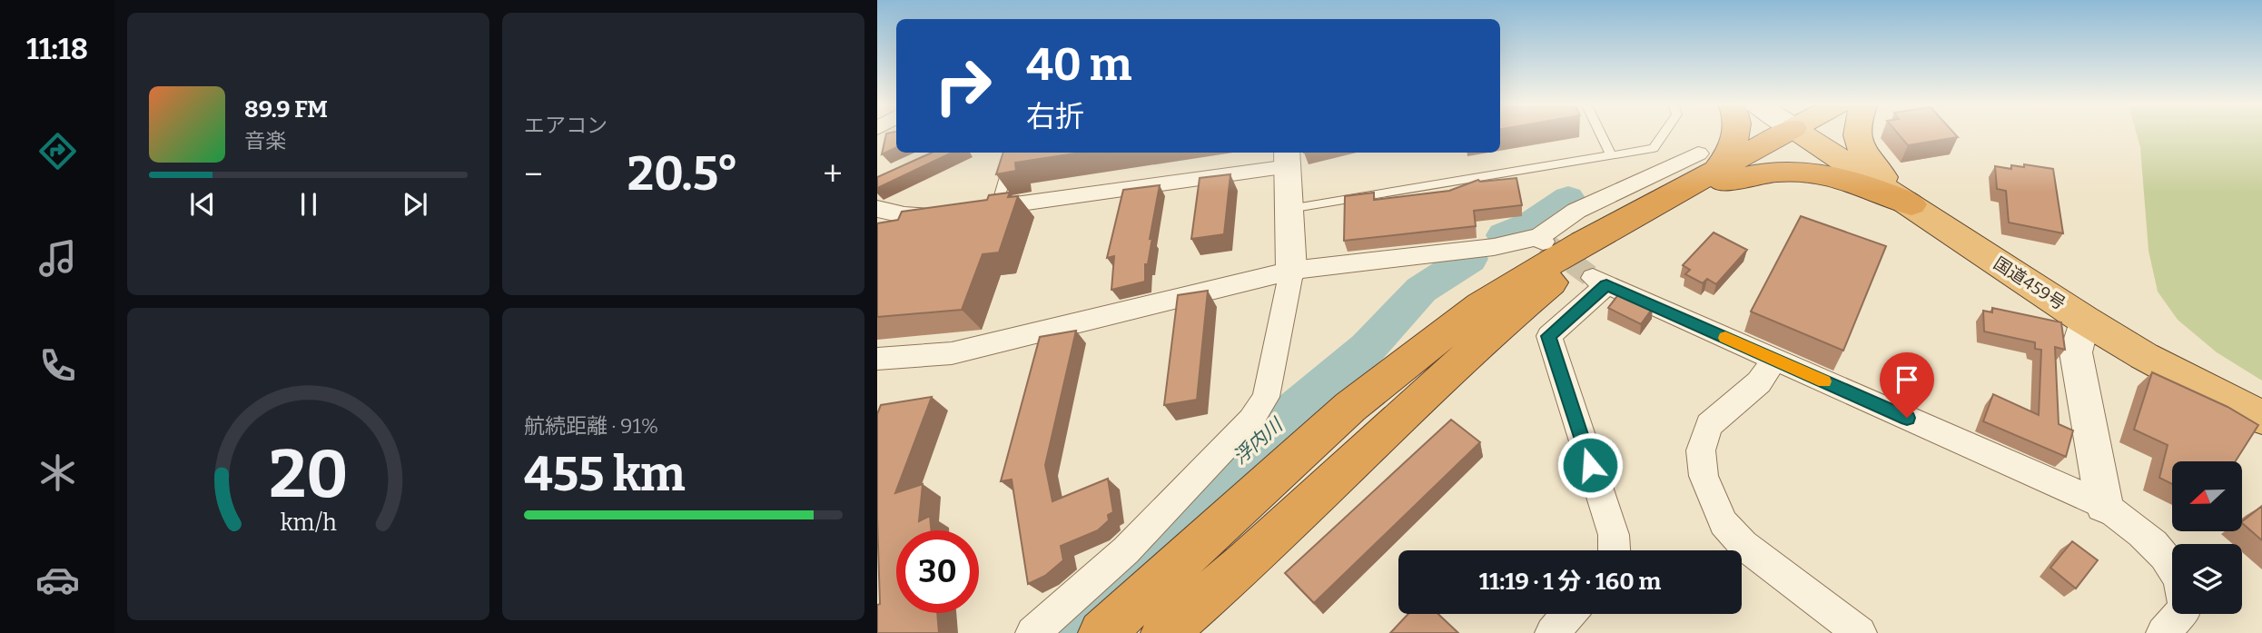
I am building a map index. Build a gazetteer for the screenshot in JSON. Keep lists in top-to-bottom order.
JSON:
{
  "streets": {
    "highway": ["国道459号"]
  },
  "water": ["浮内川"],
  "north": "left",
  "page": {
    "tabs": "11:18",
    "tile": [
      "エアコン",
      ["航続距離 · 91%", "455 km"]
    ],
    "turn": ["40 m", "右折"],
    "song": ["89.9 FM", "音楽"],
    "heat": ["−", "20.5°", "+"],
    "limit": "30",
    "trip": "11:19 · 1 分 · 160 m",
    "gauge": ["20", "km/h"]
  }
}
